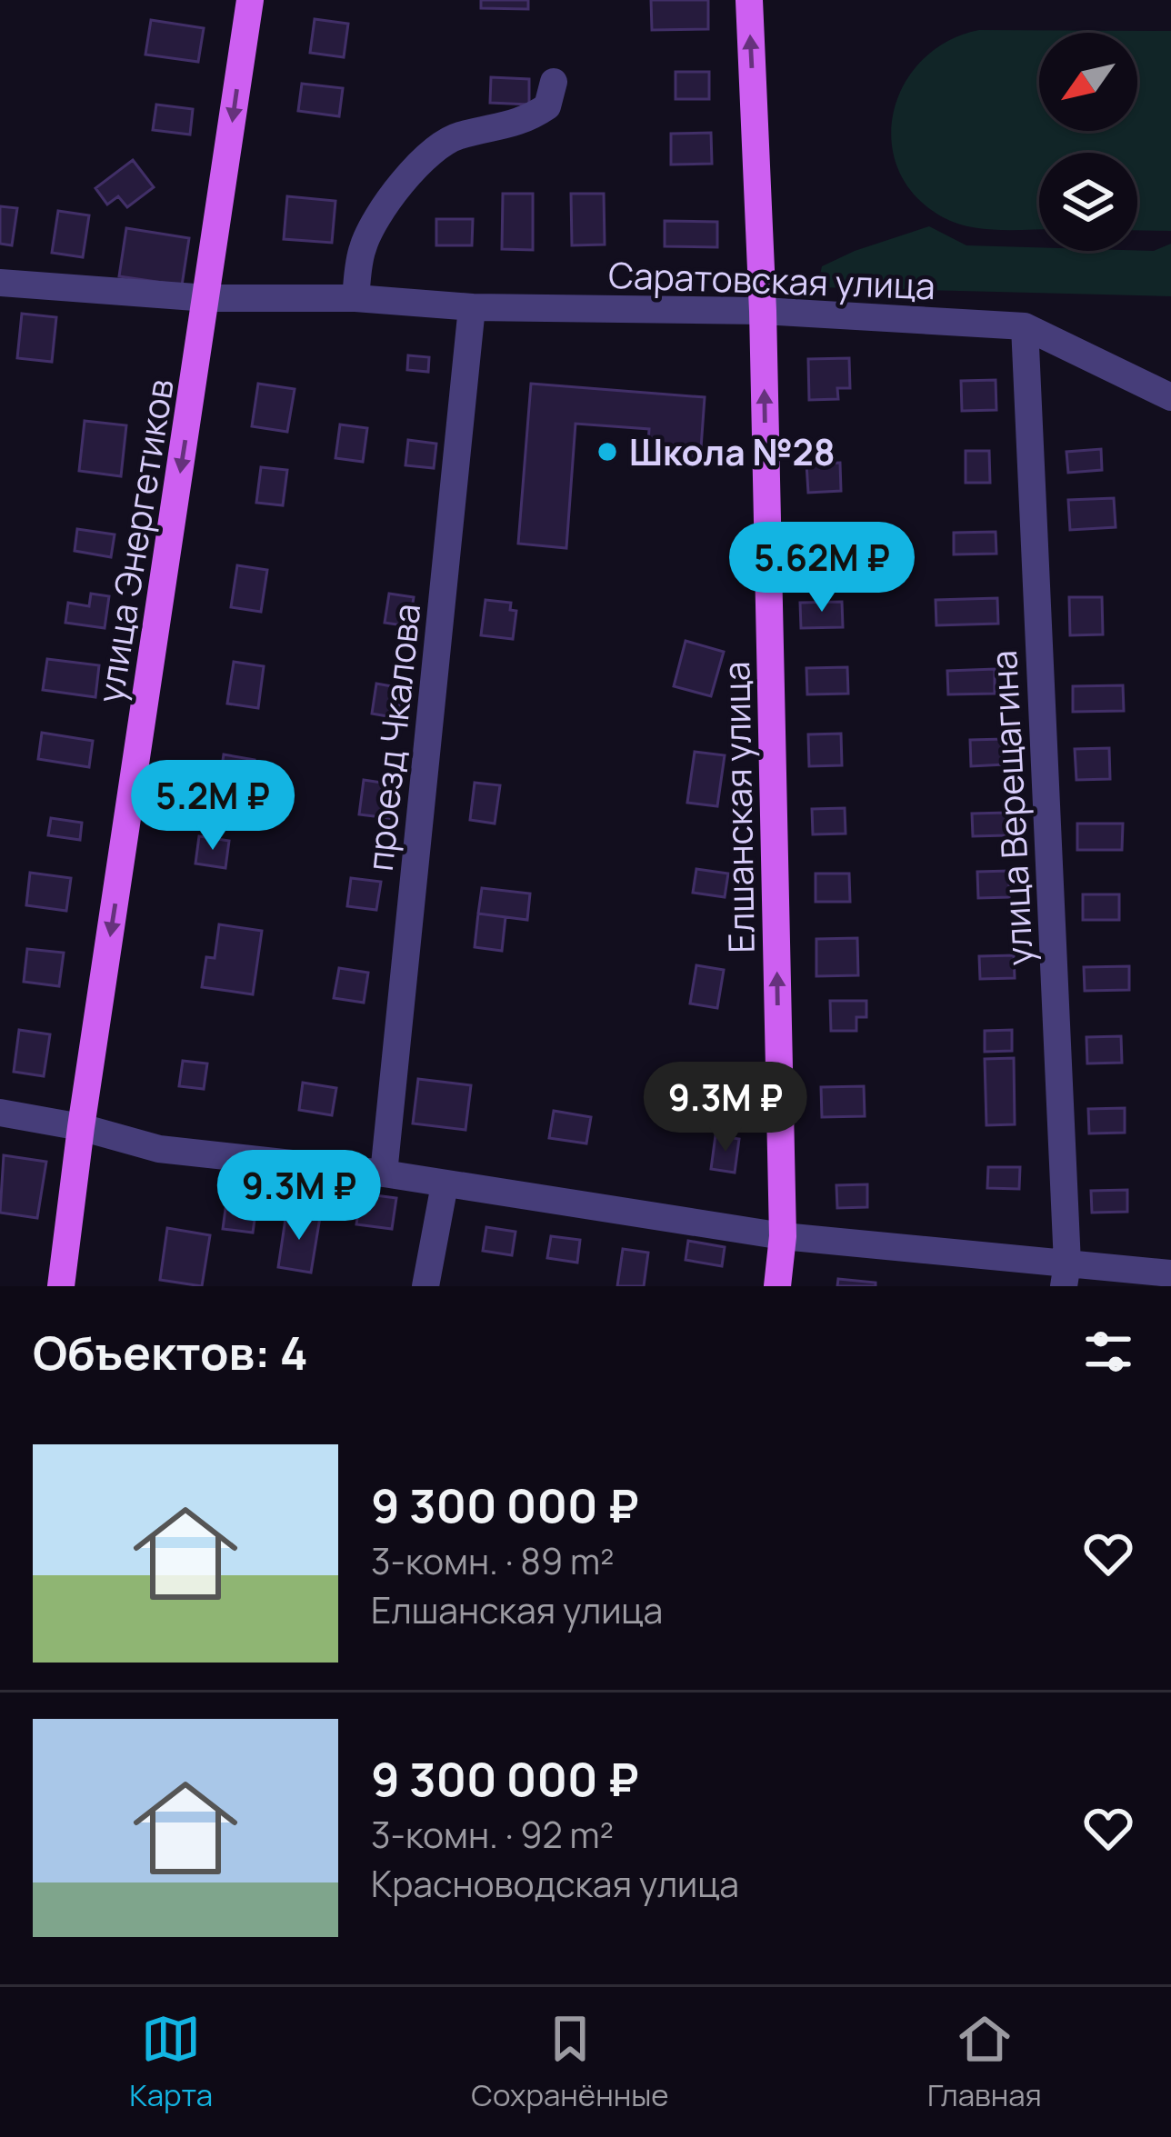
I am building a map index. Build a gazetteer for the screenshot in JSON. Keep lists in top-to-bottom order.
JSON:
{
  "streets": {
    "main road": ["улица Энергетиков", "Елшанская улица"],
    "street": ["Саратовская улица", "проезд Чкалова", "улица Верещагина"]
  },
  "crossings": [
    ["Саратовская улица", "улица Энергетиков"],
    ["Саратовская улица", "проезд Чкалова"],
    ["Саратовская улица", "Елшанская улица"],
    ["Саратовская улица", "улица Верещагина"]
  ],
  "one_way": ["улица Энергетиков", "Елшанская улица"],
  "places": ["Школа №28"],
  "north": "bottom left",
  "page": {
    "price": [
      "5.62M ₽",
      "5.2M ₽",
      "9.3M ₽",
      "9.3M ₽"
    ],
    "heading": "Объектов: 4",
    "list": [
      {
        "name": "9 300 000 ₽",
        "note": "3-комн. · 89 m² · Елшанская улица"
      },
      {
        "name": "9 300 000 ₽",
        "note": "3-комн. · 92 m² · Красноводская улица"
      }
    ],
    "tabs": ["Карта", "Сохранённые", "Главная"]
  }
}
